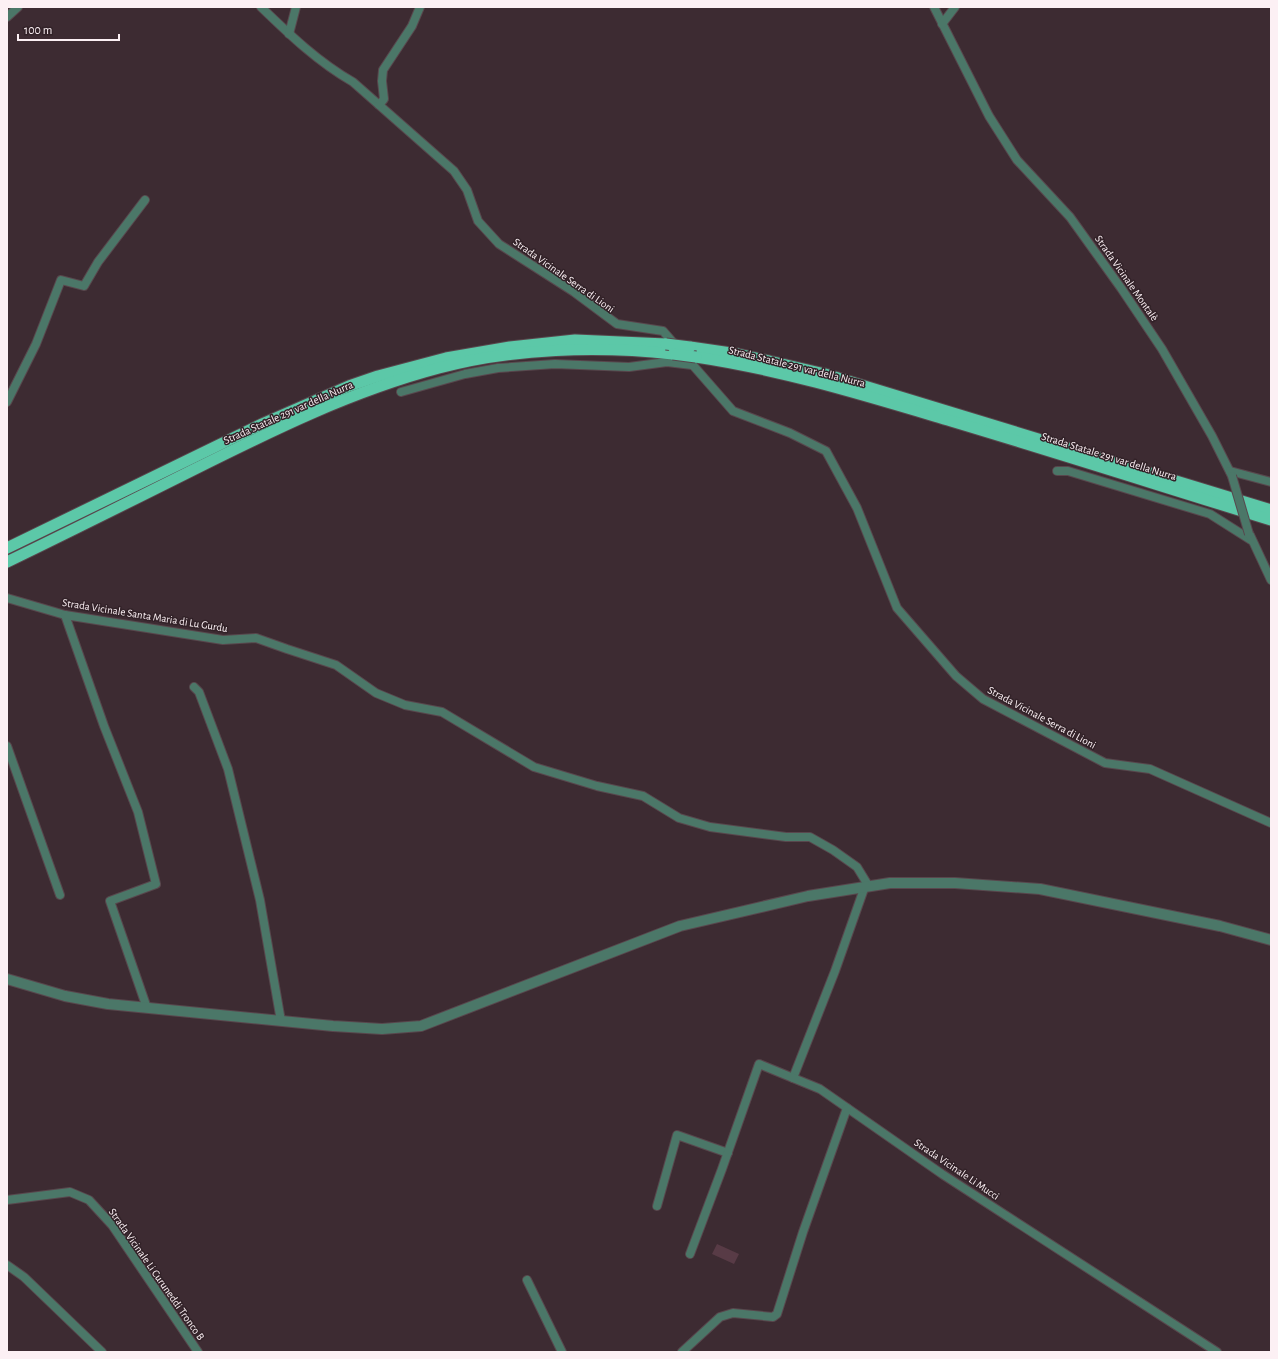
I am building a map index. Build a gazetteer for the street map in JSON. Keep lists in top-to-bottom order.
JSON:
{
  "streets": {
    "highway": ["Strada Statale 291 var della Nurra"],
    "street": [
      "Strada Vicinale Serra di Lioni",
      "Strada Vicinale Montalè",
      "Strada Vicinale Santa Maria di Lu Gurdu",
      "Strada Vicinale Li Mucci",
      "Strada Vicinale Li Curuneddi Tronco B"
    ]
  },
  "crossings": [
    ["Strada Vicinale Serra di Lioni", "Strada Statale 291 var della Nurra"]
  ],
  "scale_bar": "100 m"
}
